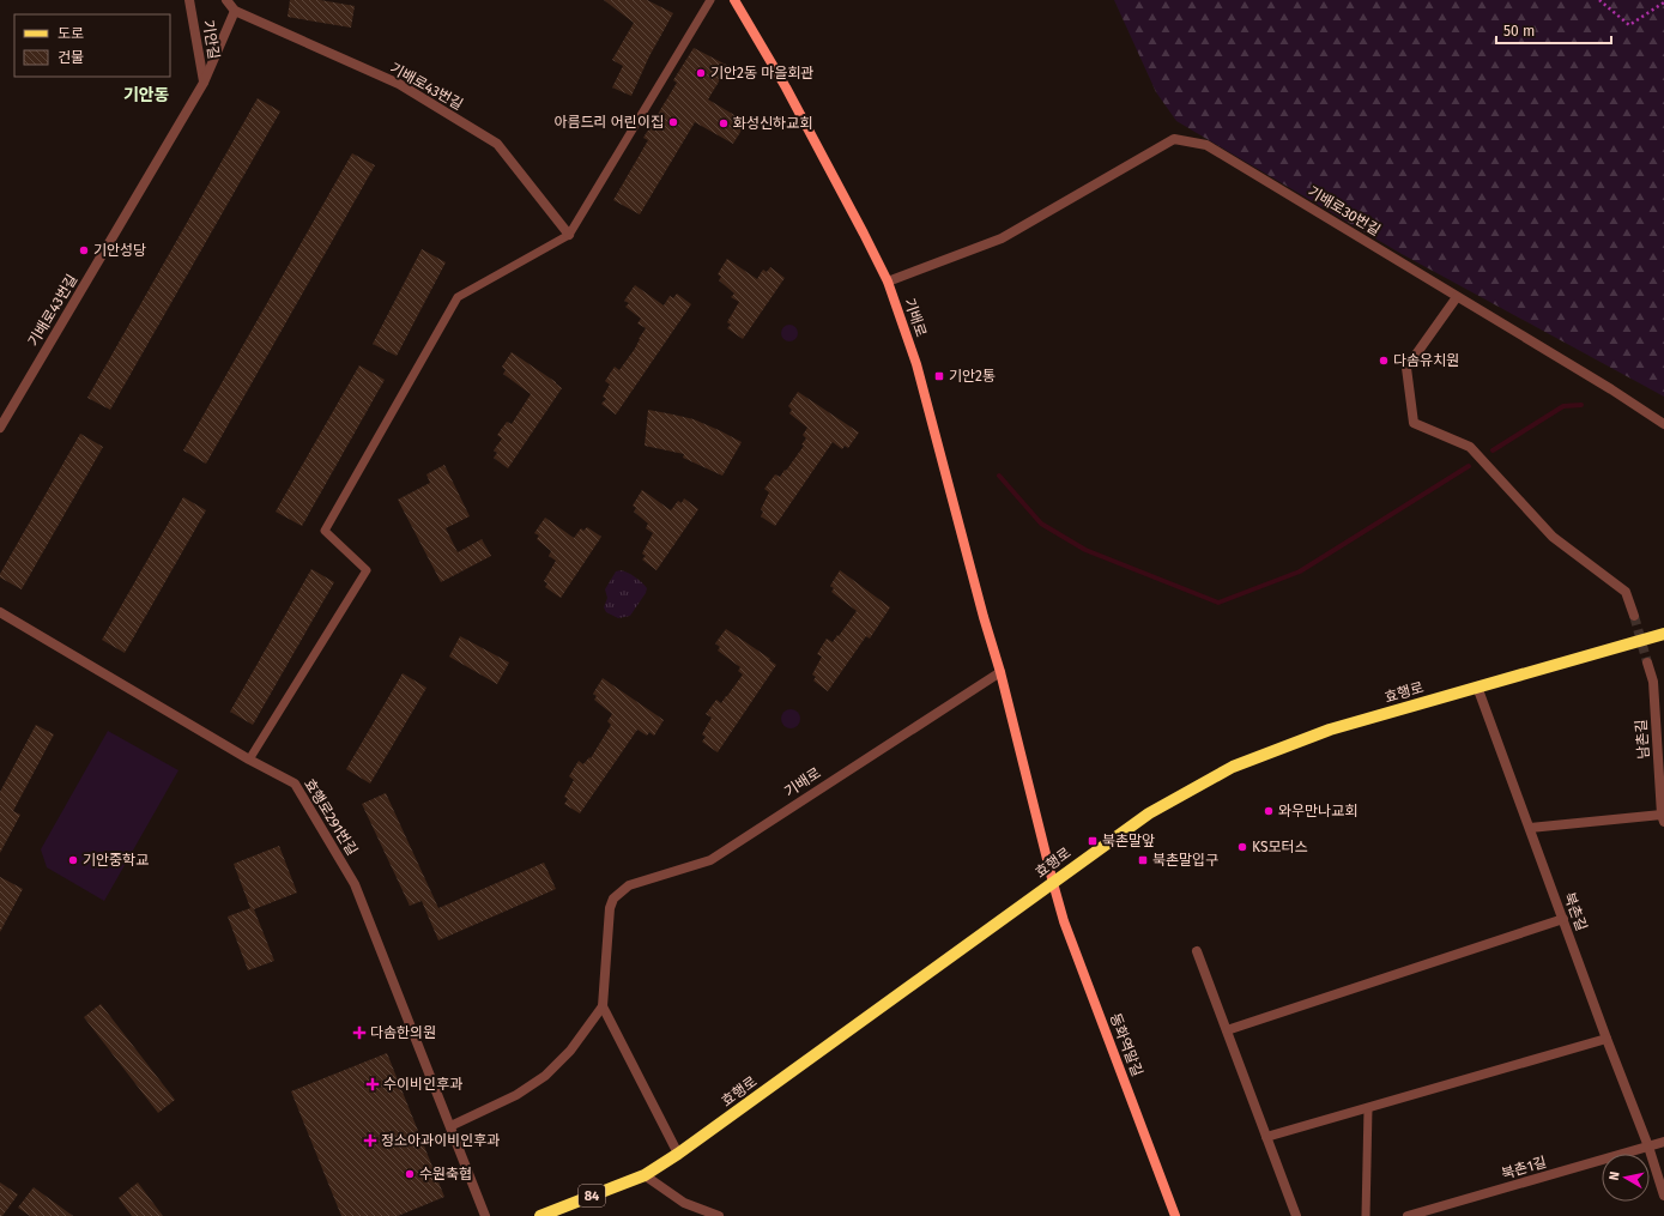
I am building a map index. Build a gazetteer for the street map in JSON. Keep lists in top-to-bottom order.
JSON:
{
  "streets": {
    "main road": ["효행로", "84"],
    "street": [
      "기안길",
      "기배로43번길",
      "기배로30번길",
      "기배로",
      "남촌길",
      "효행로291번길",
      "북촌길",
      "동화역말길",
      "북촌1길"
    ]
  },
  "crossings": [
    ["기안길", "기배로43번길"],
    ["기배로30번길", "기배로"],
    ["기배로", "효행로"],
    ["기배로", "동화역말길"],
    ["효행로", "북촌길"],
    ["효행로", "동화역말길"],
    ["남촌길", "북촌길"],
    ["북촌길", "북촌1길"]
  ],
  "districts": ["기안동"],
  "places": {
    "other": [
      "기안2동 마을회관",
      "아름드리 어린이집",
      "화성신하교회",
      "기안성당",
      "다솜유치원",
      "와우만나교회",
      "KS모터스",
      "기안중학교",
      "수원축협"
    ],
    "transit": ["기안2통", "북촌말앞", "북촌말입구"],
    "health": ["다솜한의원", "수이비인후과", "정소아과이비인후과"]
  },
  "legend": ["도로", "건물"],
  "scale_bar": "50 m",
  "north": "left"
}
